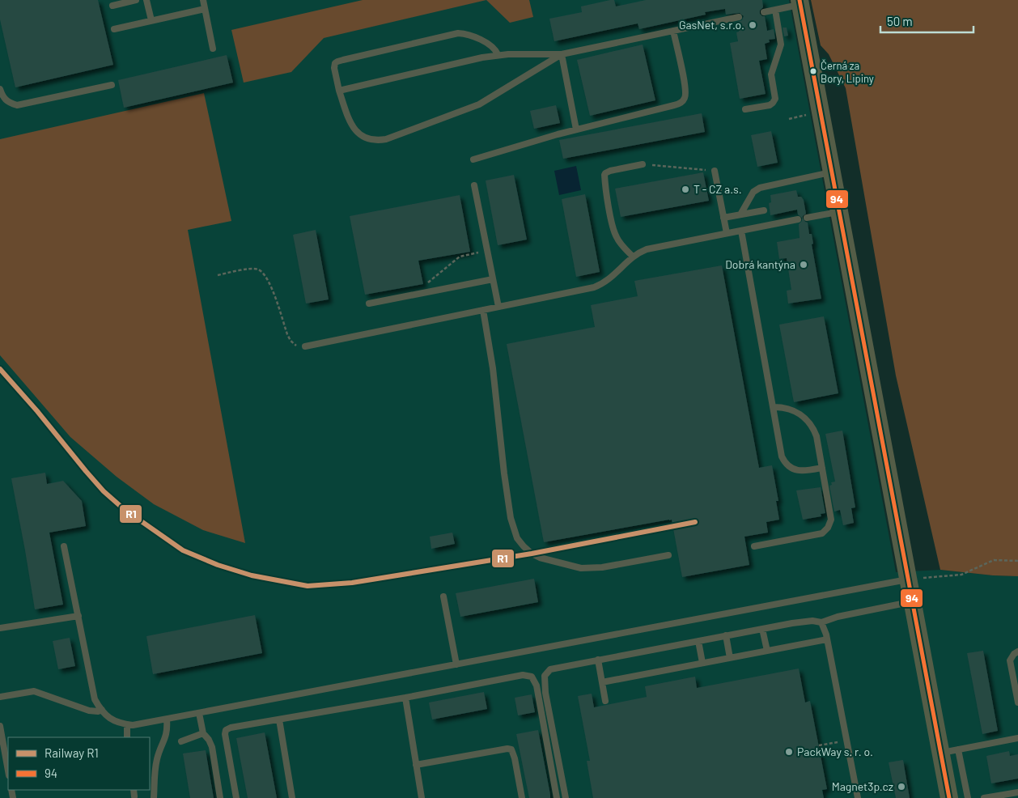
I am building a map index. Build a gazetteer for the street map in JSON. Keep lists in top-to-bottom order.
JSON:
{
  "places": [
    "GasNet, s.r.o.",
    "Černá za Bory, Lipiny",
    "T - CZ a.s.",
    "Dobrá kantýna",
    "PackWay s. r. o.",
    "Magnet3p.cz"
  ],
  "lines": ["transit line 94", "rail line R1"],
  "legend": ["Railway R1", "94"],
  "scale_bar": "50 m"
}
